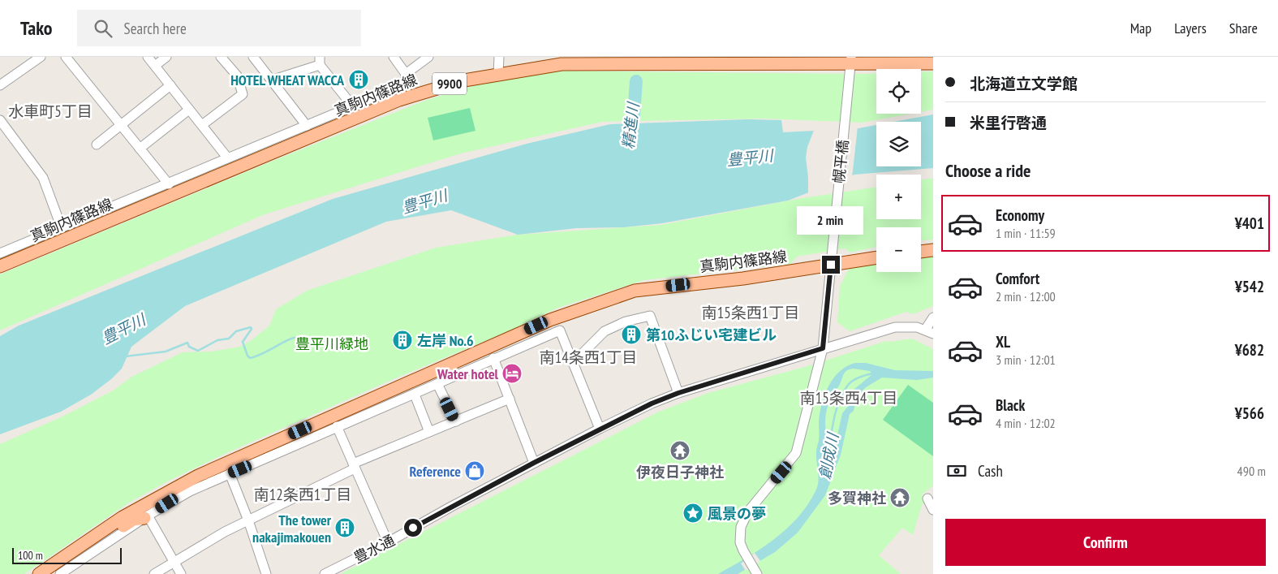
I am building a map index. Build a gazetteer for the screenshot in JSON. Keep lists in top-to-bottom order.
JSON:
{
  "streets": {
    "main road": ["9900", "真駒内篠路線"],
    "street": ["幌平橋", "豊水通"]
  },
  "crossings": [
    ["真駒内篠路線", "幌平橋"],
    ["幌平橋", "豊水通"]
  ],
  "districts": [
    "水車町5丁目",
    "南15条西1丁目",
    "南14条西1丁目",
    "南15条西4丁目",
    "南12条西1丁目"
  ],
  "water": ["精進川", "豊平川", "創成川"],
  "parks": ["豊平川緑地"],
  "places": {
    "building": [
      "HOTEL WHEAT WACCA",
      "第10ふじい宅建ビル",
      "左岸 No.6",
      "The tower nakajimakouen"
    ],
    "hotel": ["Water hotel"],
    "temple": ["伊夜日子神社", "多賀神社"],
    "shop": ["Reference"],
    "place": ["風景の夢"]
  },
  "scale_bar": "100 m",
  "page": {
    "header": "Tako",
    "search": "Search here",
    "nav": ["Map", "Layers", "Share"],
    "banner": ["北海道立文学館", "米里行啓通"],
    "map_buttons": ["+", "−"],
    "heading": "Choose a ride",
    "list": [
      {
        "name": "Economy",
        "note": "1 min · 11:59",
        "value": "¥401"
      },
      {
        "name": "Comfort",
        "note": "2 min · 12:00",
        "value": "¥542"
      },
      {
        "name": "XL",
        "note": "3 min · 12:01",
        "value": "¥682"
      },
      {
        "name": "Black",
        "note": "4 min · 12:02",
        "value": "¥566"
      }
    ],
    "bubble": "2 min",
    "pay": ["Cash", "490 m"],
    "buttons": "Confirm",
    "scale": "100 m"
  }
}
